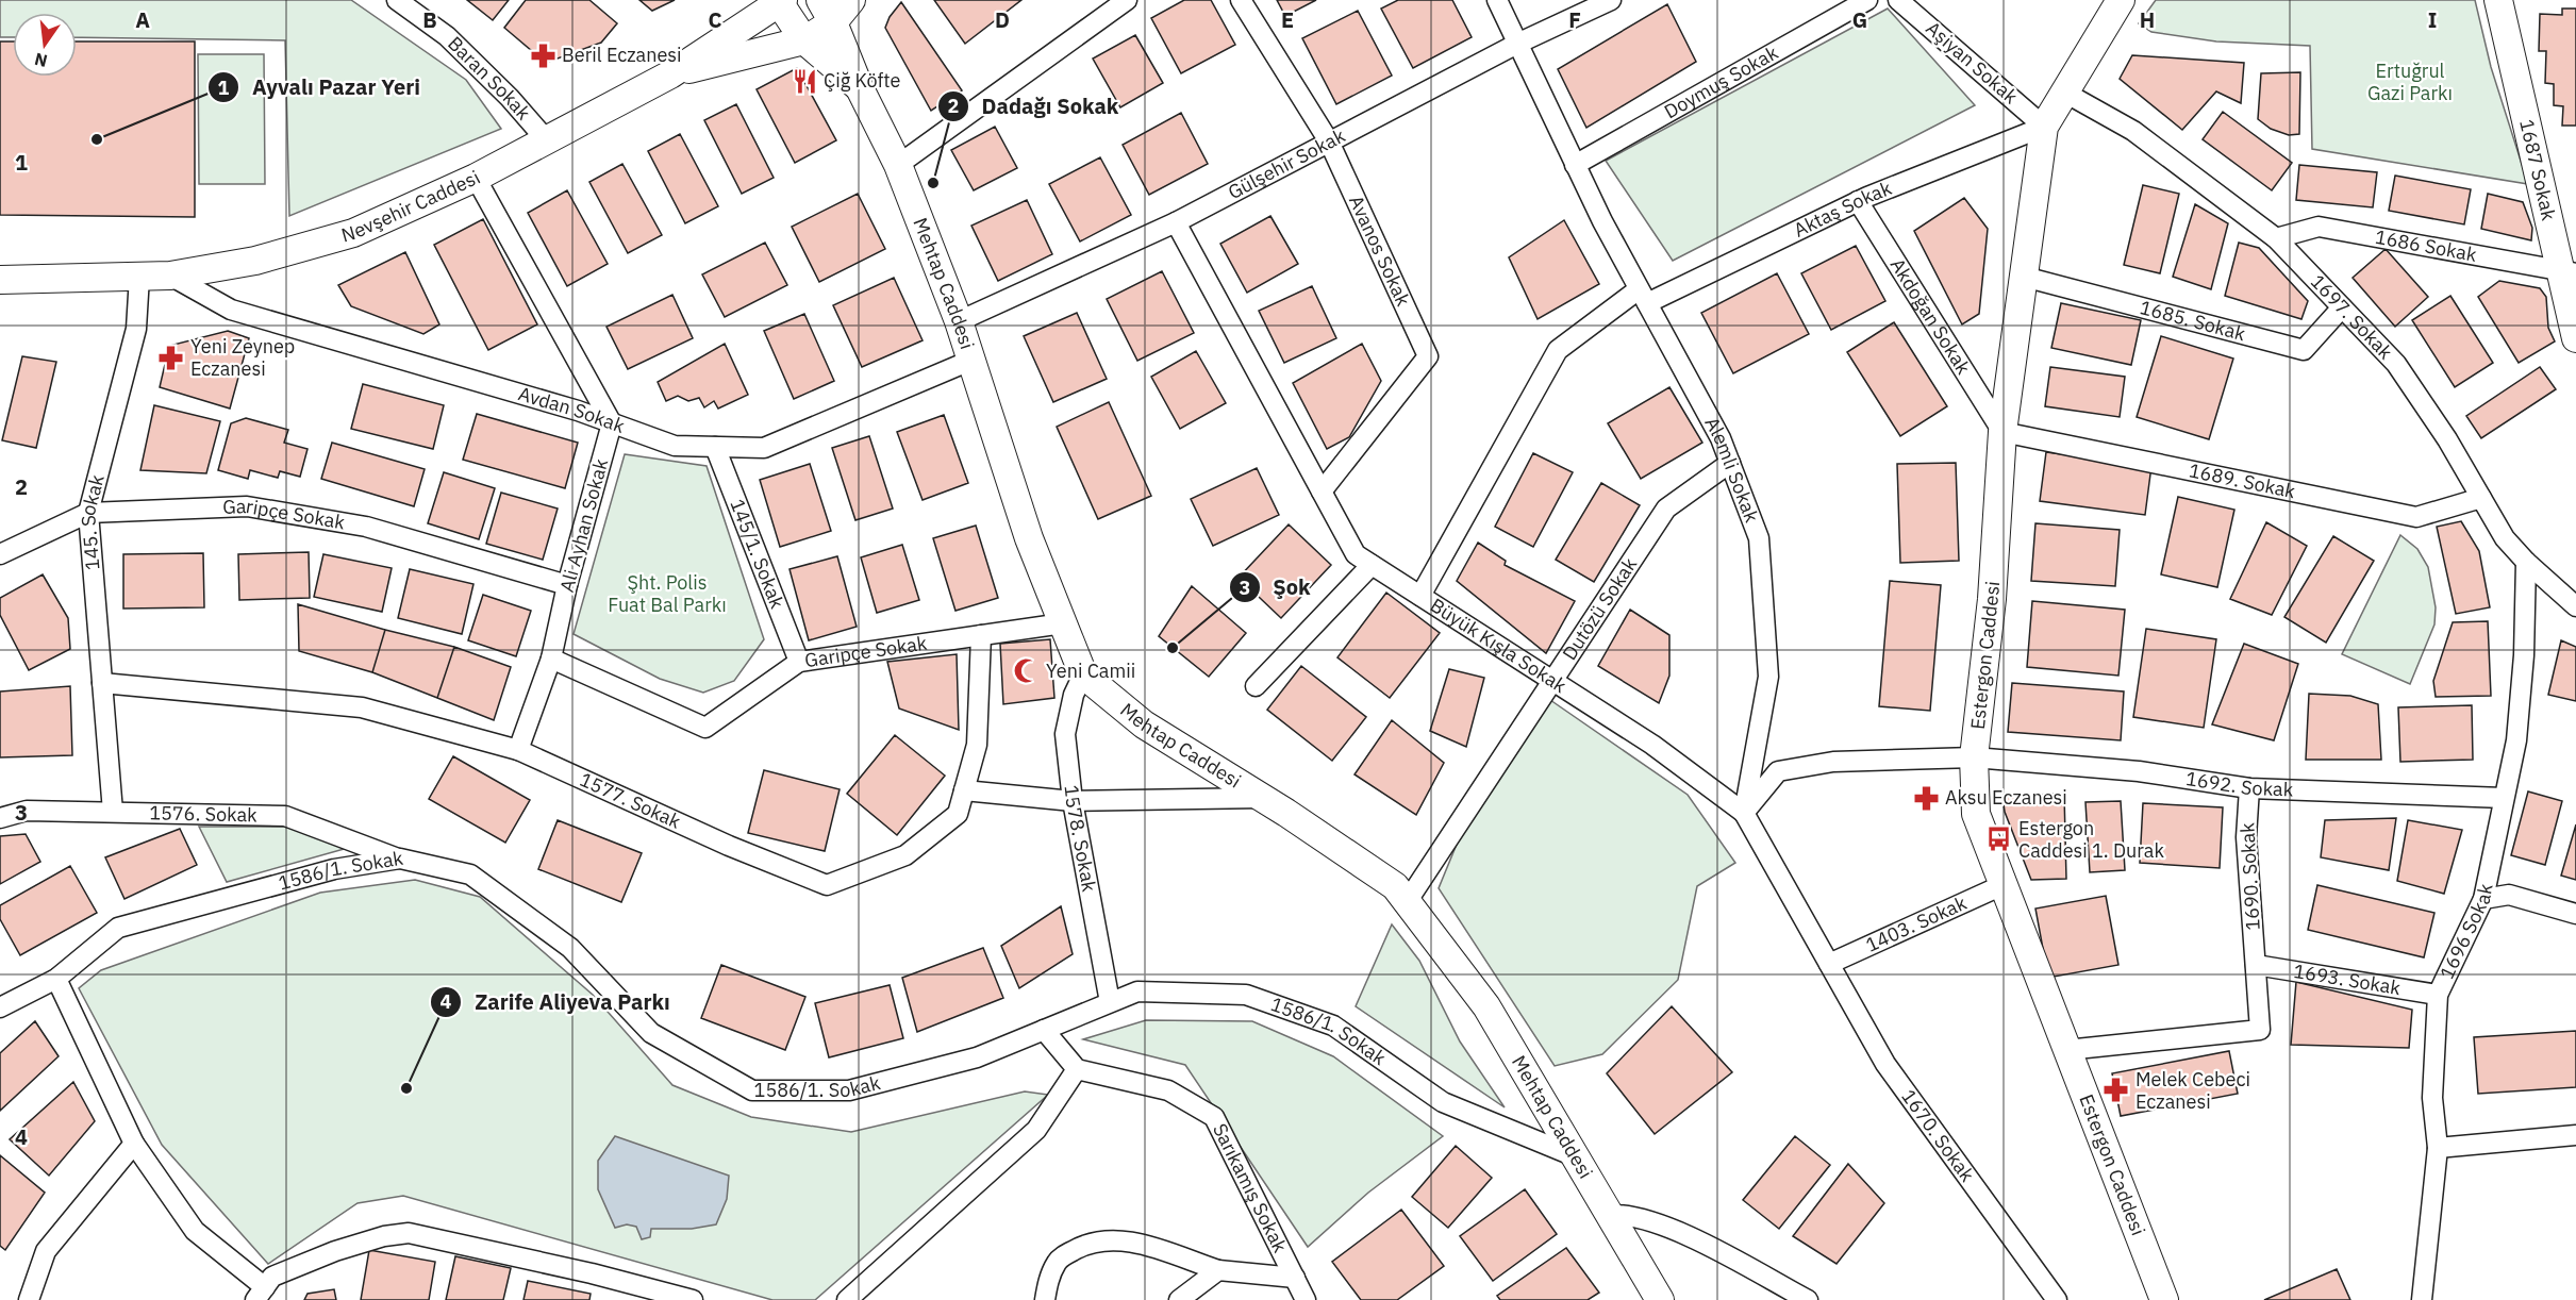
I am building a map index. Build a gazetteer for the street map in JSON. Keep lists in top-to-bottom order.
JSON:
{
  "streets": {
    "main road": [
      "1687 Sokak",
      "Nevşehir Caddesi",
      "Mehtap Caddesi",
      "Estergon Caddesi"
    ],
    "street": [
      "Aşiyan Sokak",
      "Baran Sokak",
      "Doymuş Sokak",
      "Gülşehir Sokak",
      "Aktaş Sokak",
      "1686 Sokak",
      "Avanos Sokak",
      "Akdoğan Sokak",
      "1697. Sokak",
      "1685. Sokak",
      "Avdan Sokak",
      "Alemli Sokak",
      "1689. Sokak",
      "Garipçe Sokak",
      "145. Sokak",
      "Ali Ayhan Sokak",
      "145/1. Sokak",
      "Dutözü Sokak",
      "Büyük Kışla Sokak",
      "1692. Sokak",
      "1577. Sokak",
      "1576. Sokak",
      "1578. Sokak",
      "1586/1. Sokak",
      "1690. Sokak",
      "1403. Sokak",
      "1696 Sokak",
      "1693. Sokak",
      "1670. Sokak",
      "Sarıkamış Sokak"
    ]
  },
  "crossings": [
    ["Aşiyan Sokak", "Aktaş Sokak"],
    ["Aşiyan Sokak", "Estergon Caddesi"],
    ["Baran Sokak", "Nevşehir Caddesi"],
    ["Doymuş Sokak", "Alemli Sokak"],
    ["Gülşehir Sokak", "Avanos Sokak"],
    ["Gülşehir Sokak", "Mehtap Caddesi"],
    ["Gülşehir Sokak", "Alemli Sokak"],
    ["Gülşehir Sokak", "Büyük Kışla Sokak"],
    ["1687 Sokak", "1686 Sokak"],
    ["Nevşehir Caddesi", "Avdan Sokak"],
    ["Nevşehir Caddesi", "145. Sokak"],
    ["Aktaş Sokak", "Akdoğan Sokak"],
    ["Aktaş Sokak", "Alemli Sokak"],
    ["Aktaş Sokak", "Büyük Kışla Sokak"],
    ["Aktaş Sokak", "Estergon Caddesi"],
    ["1686 Sokak", "1697. Sokak"],
    ["Avanos Sokak", "Büyük Kışla Sokak"],
    ["Mehtap Caddesi", "Avdan Sokak"],
    ["Mehtap Caddesi", "Garipçe Sokak"],
    ["Mehtap Caddesi", "Dutözü Sokak"],
    ["Mehtap Caddesi", "1578. Sokak"],
    ["Mehtap Caddesi", "1586/1. Sokak"],
    ["Akdoğan Sokak", "1689. Sokak"],
    ["Akdoğan Sokak", "Estergon Caddesi"],
    ["1697. Sokak", "1685. Sokak"],
    ["1697. Sokak", "1689. Sokak"],
    ["1697. Sokak", "Estergon Caddesi"],
    ["1697. Sokak", "1696 Sokak"],
    ["1685. Sokak", "Estergon Caddesi"],
    ["Avdan Sokak", "Ali Ayhan Sokak"],
    ["Avdan Sokak", "145/1. Sokak"],
    ["Alemli Sokak", "Dutözü Sokak"],
    ["Alemli Sokak", "Büyük Kışla Sokak"],
    ["1689. Sokak", "Estergon Caddesi"],
    ["Garipçe Sokak", "145. Sokak"],
    ["Garipçe Sokak", "Ali Ayhan Sokak"],
    ["Garipçe Sokak", "145/1. Sokak"],
    ["Garipçe Sokak", "1577. Sokak"],
    ["145. Sokak", "1577. Sokak"],
    ["145. Sokak", "1576. Sokak"],
    ["Ali Ayhan Sokak", "1577. Sokak"],
    ["Dutözü Sokak", "Büyük Kışla Sokak"],
    ["Estergon Caddesi", "1692. Sokak"],
    ["Estergon Caddesi", "1690. Sokak"],
    ["Estergon Caddesi", "1403. Sokak"],
    ["1692. Sokak", "1690. Sokak"],
    ["1692. Sokak", "1696 Sokak"],
    ["1576. Sokak", "1586/1. Sokak"],
    ["1578. Sokak", "1586/1. Sokak"],
    ["1690. Sokak", "1693. Sokak"],
    ["1403. Sokak", "1670. Sokak"],
    ["1696 Sokak", "1693. Sokak"]
  ],
  "parks": ["Ertuğrul Gazi Parkı", "Şht. Polis Fuat Bal Parkı"],
  "places": {
    "pharmacy": [
      "Beril Eczanesi",
      "Yeni Zeynep Eczanesi",
      "Aksu Eczanesi",
      "Melek Cebeci Eczanesi"
    ],
    "restaurant": ["Çiğ Köfte"],
    "other": [
      "Ayvalı Pazar Yeri",
      "Dadağı Sokak",
      "Şok",
      "Zarife Aliyeva Parkı"
    ],
    "mosque": ["Yeni Camii"],
    "bus stop": ["Estergon Caddesi 1. Durak"]
  },
  "north": "bottom",
  "grid": {
    "columns": [
      "A",
      "B",
      "C",
      "D",
      "E",
      "F",
      "G",
      "H",
      "I"
    ],
    "rows": [
      "1",
      "2",
      "3",
      "4"
    ]
  }
}
